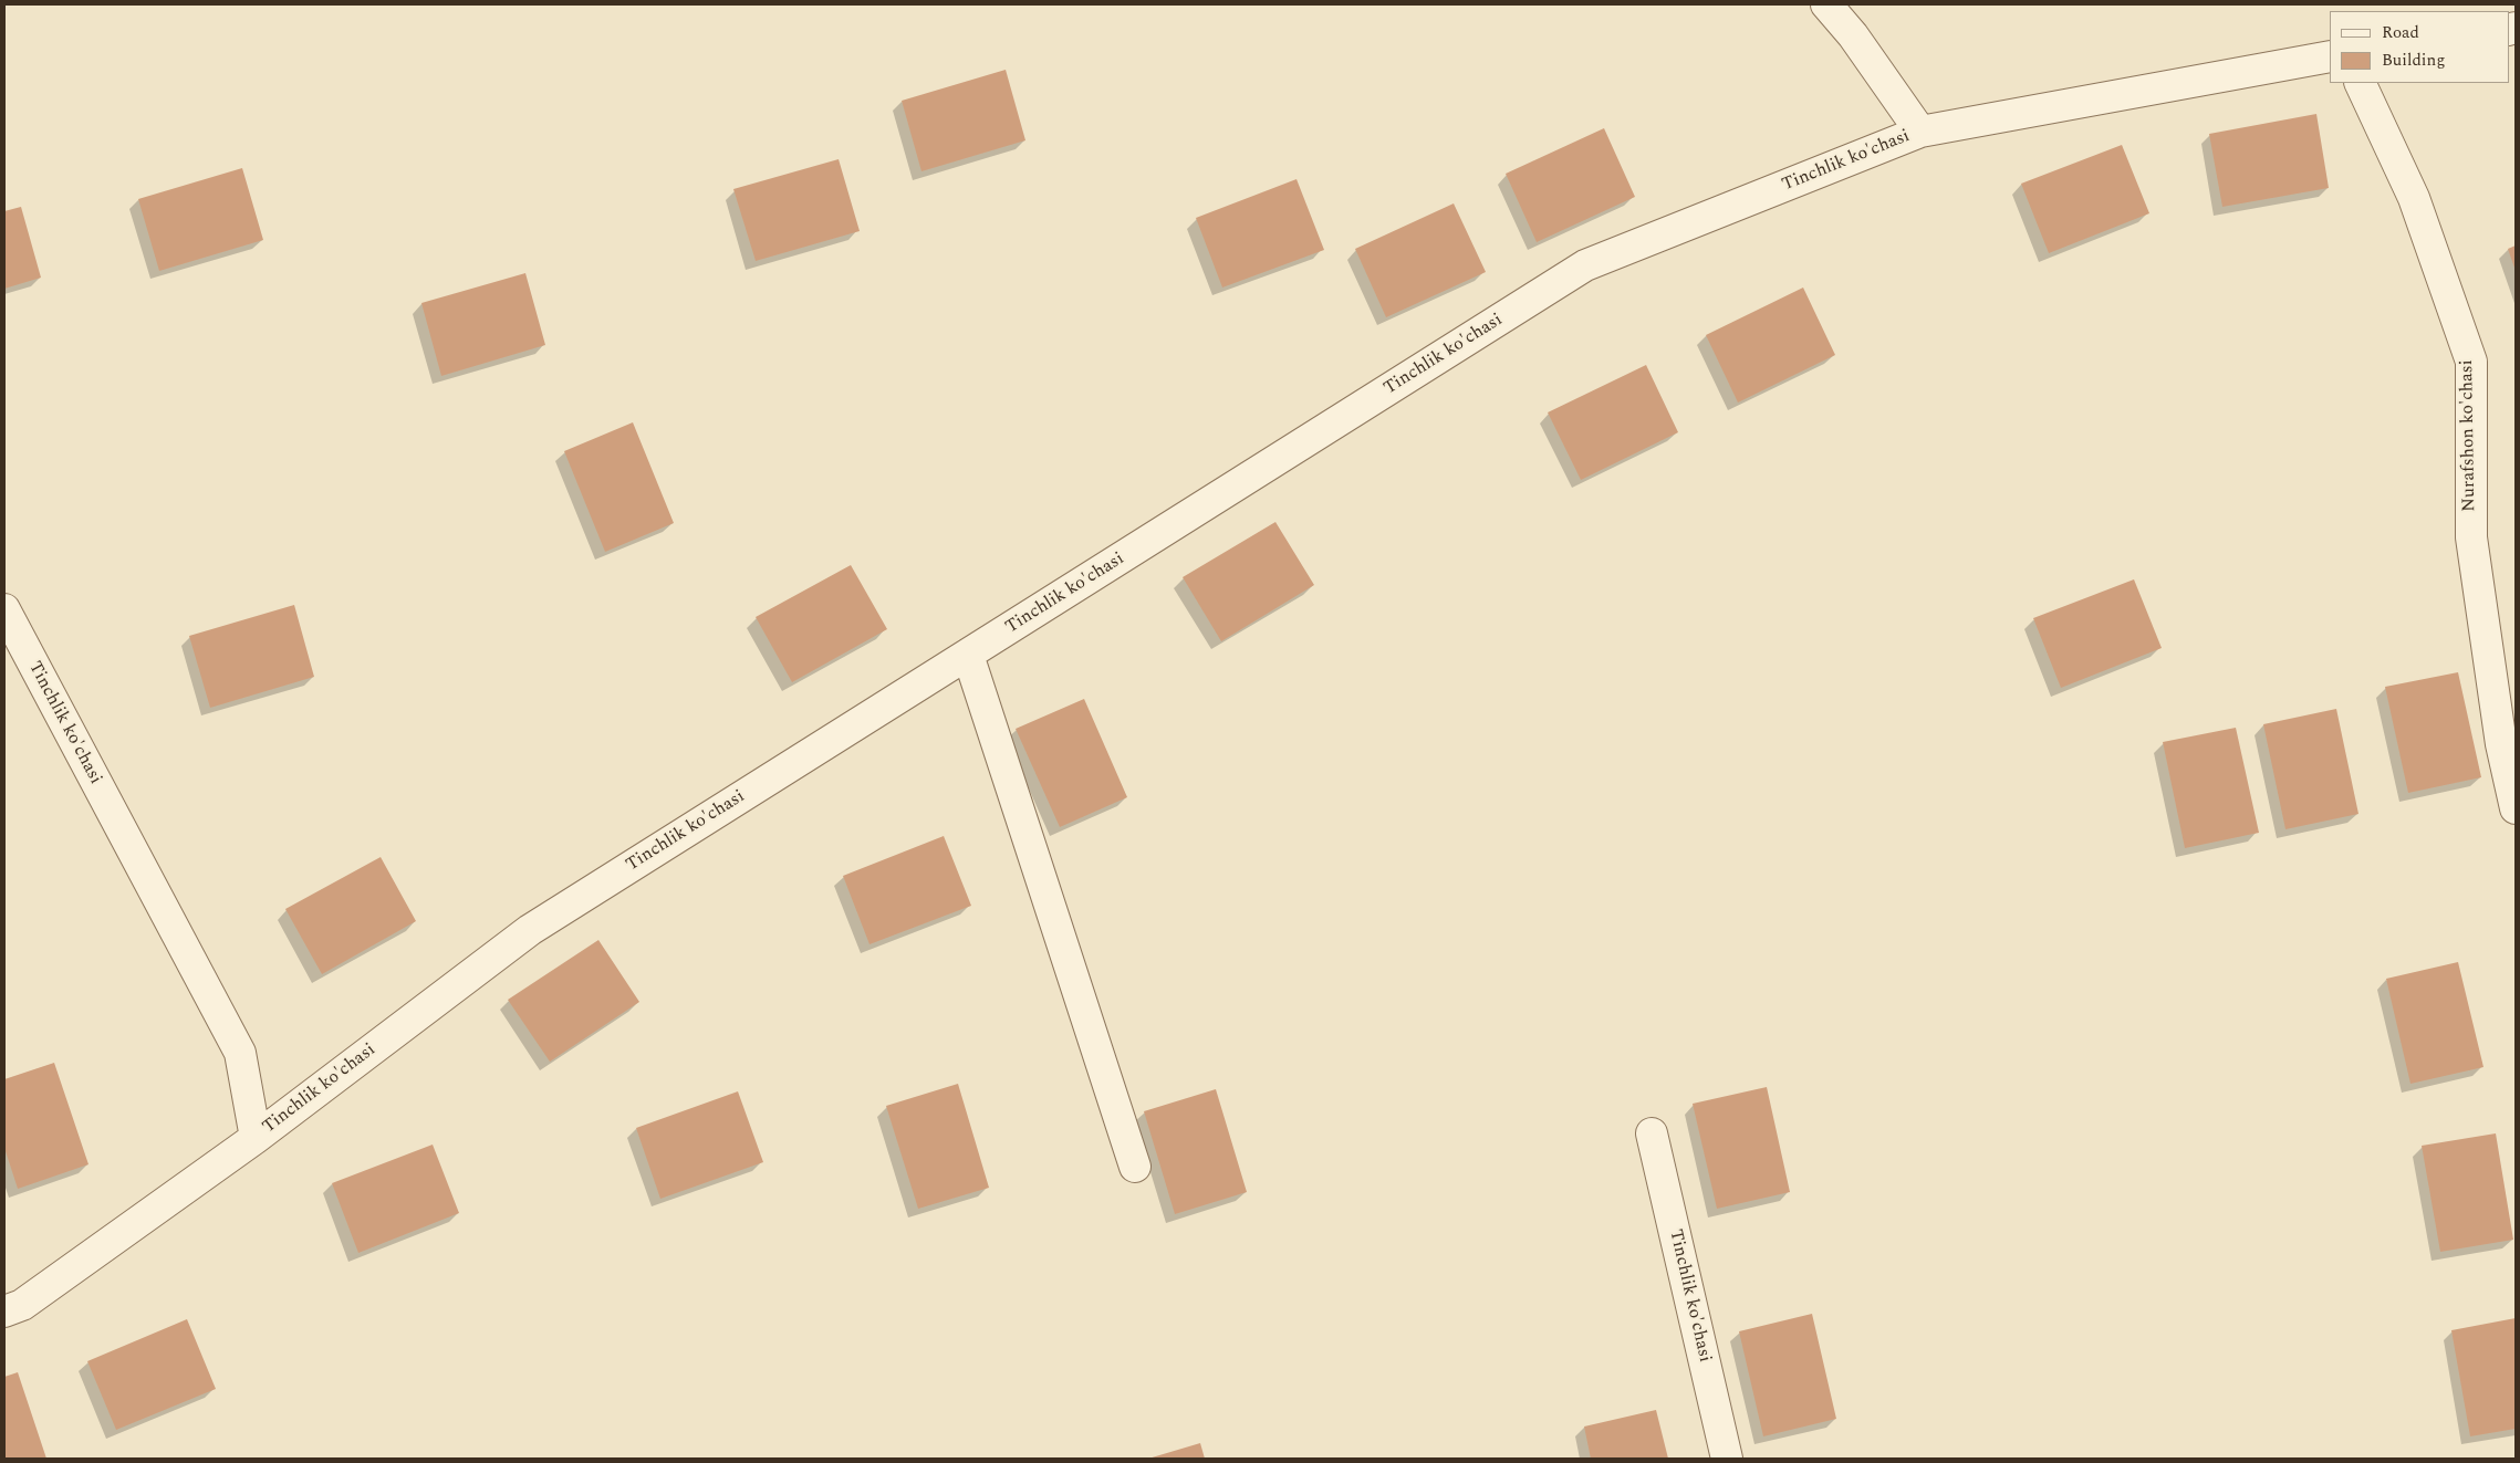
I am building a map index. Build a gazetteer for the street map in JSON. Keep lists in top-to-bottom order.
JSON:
{
  "streets": {
    "street": ["Tinchlik ko'chasi", "Nurafshon ko'chasi"]
  },
  "legend": ["Road", "Building"]
}
